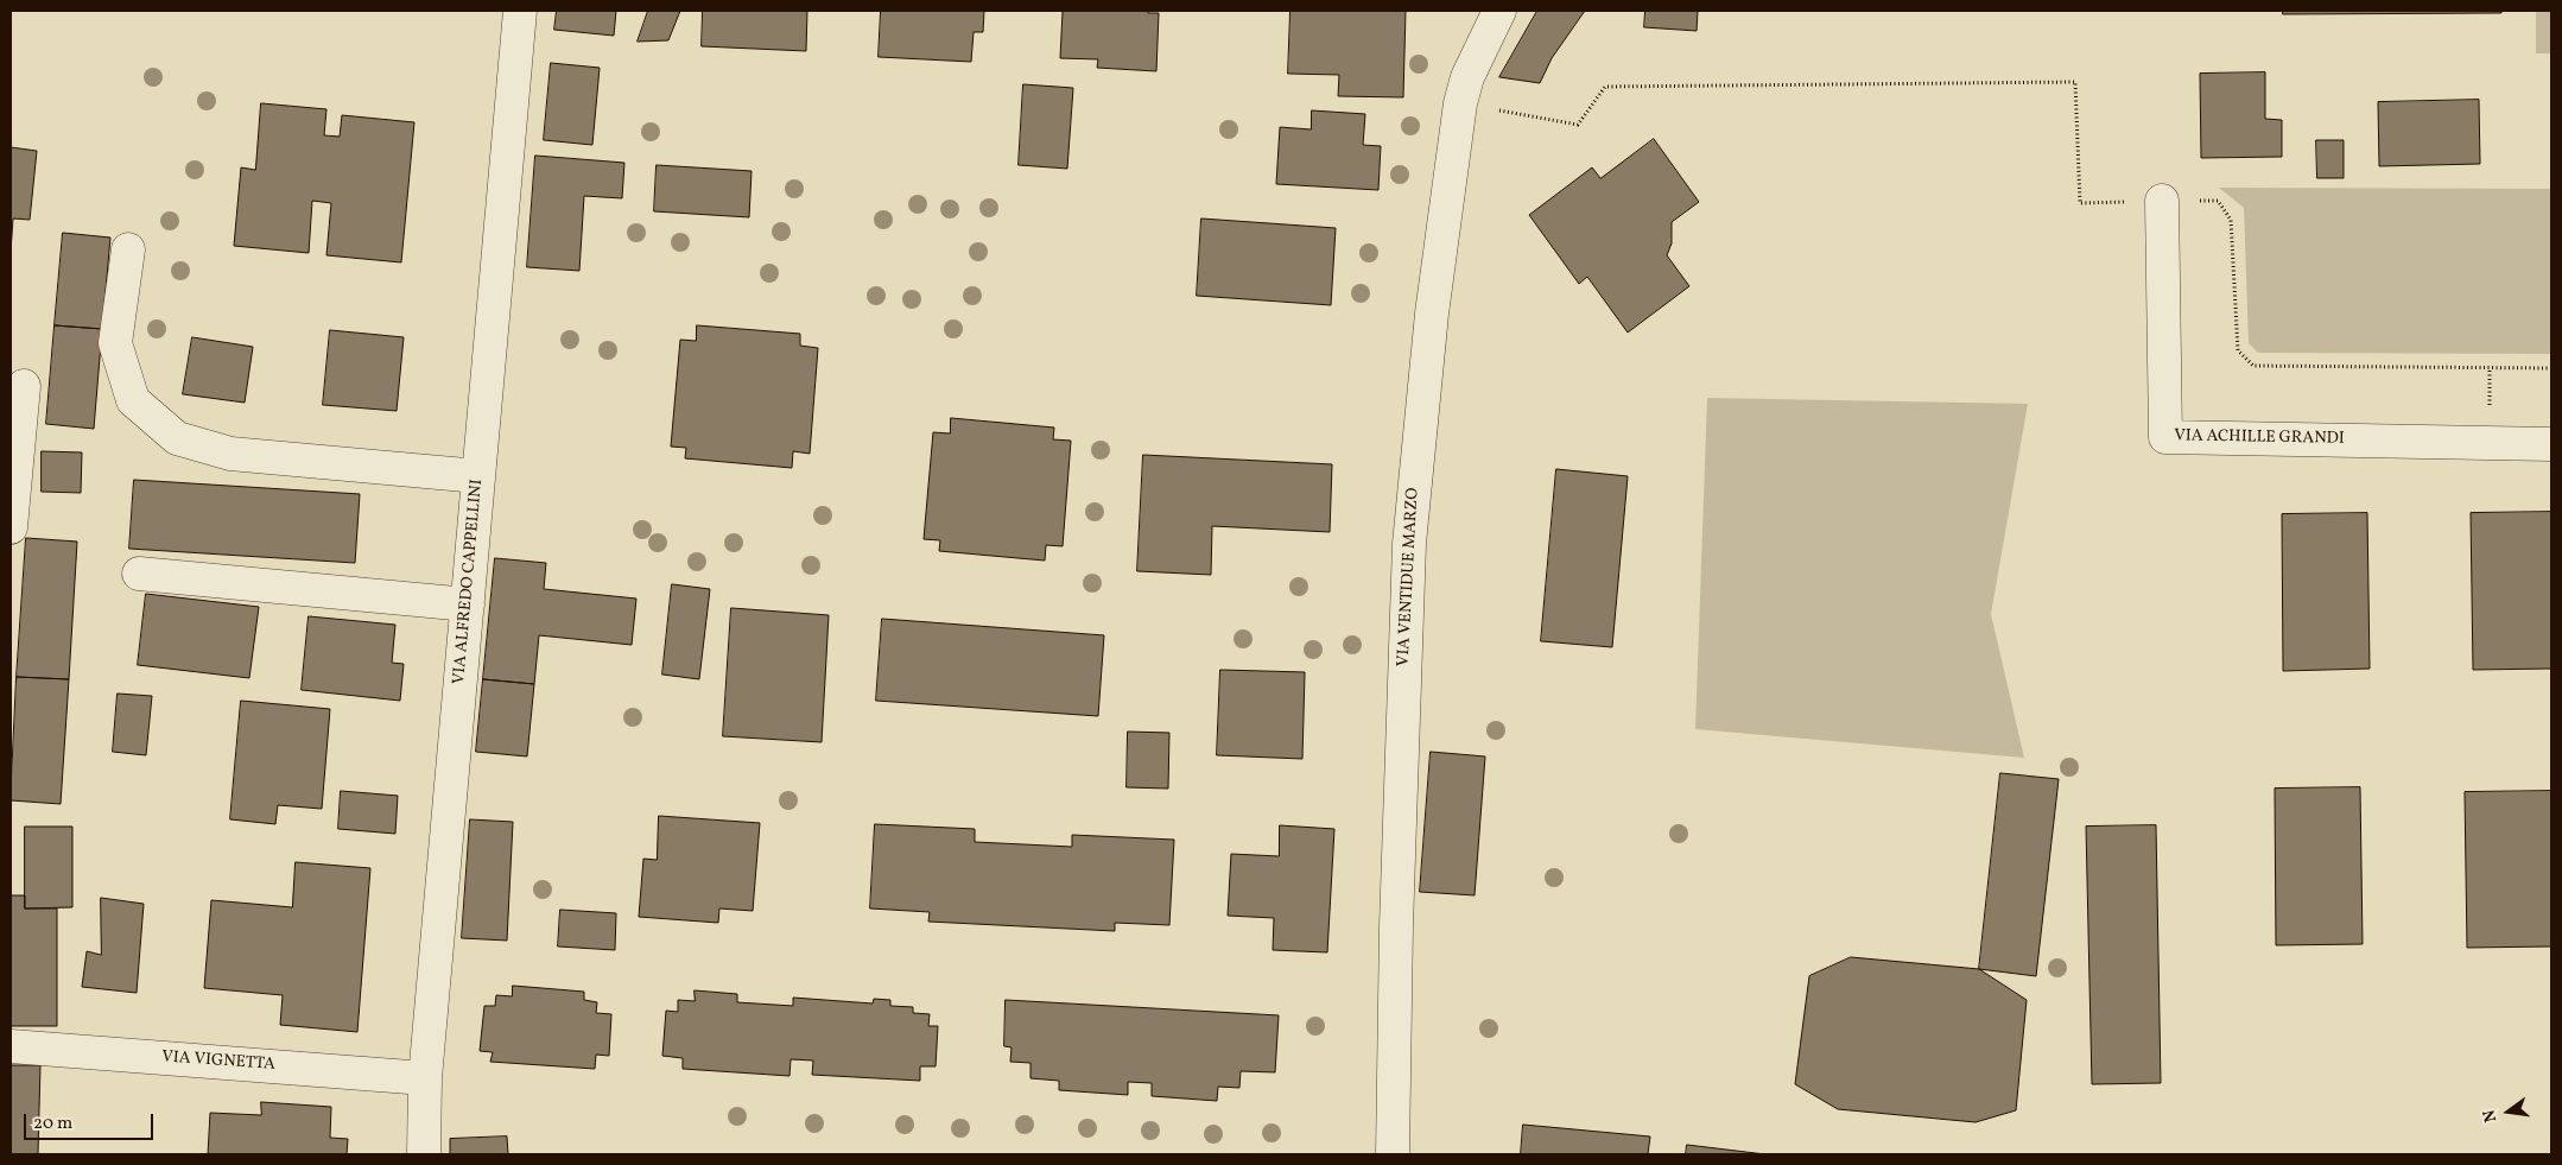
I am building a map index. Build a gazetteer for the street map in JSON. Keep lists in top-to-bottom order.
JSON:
{
  "streets": {
    "street": [
      "VIA ACHILLE GRANDI",
      "VIA VENTIDUE MARZO",
      "VIA ALFREDO CAPPELLINI",
      "VIA VIGNETTA"
    ]
  },
  "crossings": [
    ["VIA ALFREDO CAPPELLINI", "VIA VIGNETTA"]
  ],
  "scale_bar": "20 m",
  "north": "left"
}
